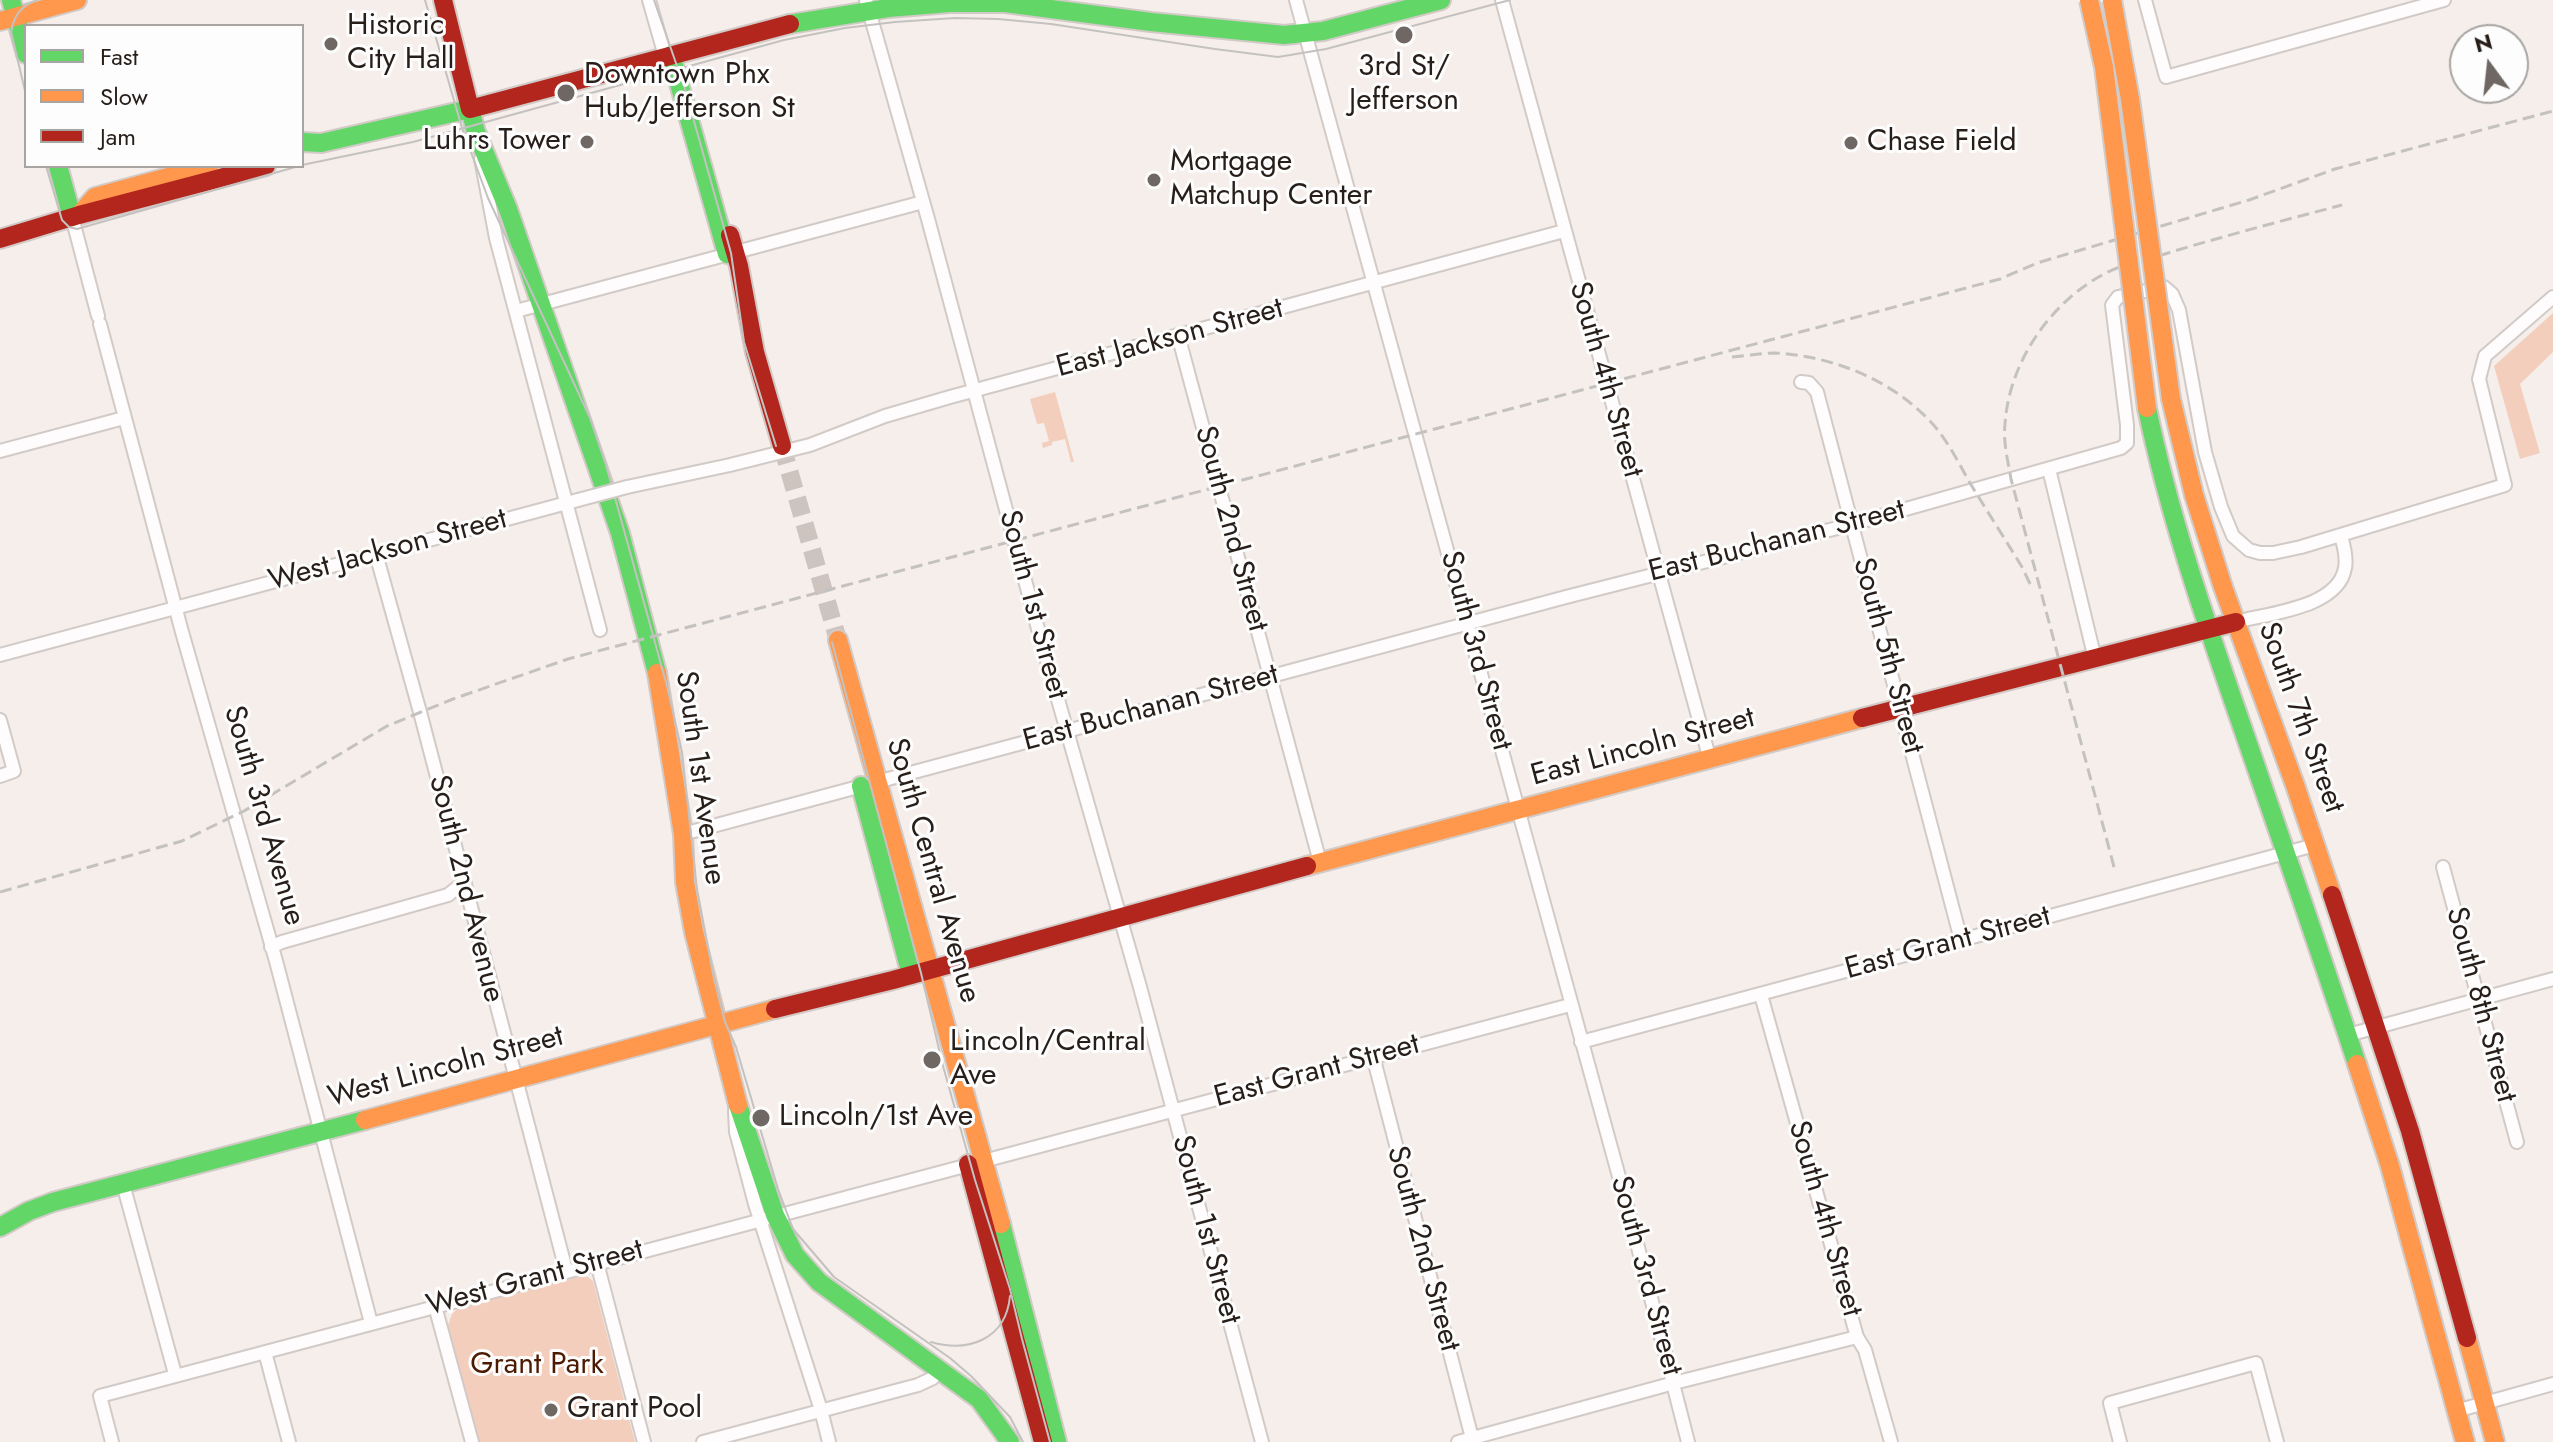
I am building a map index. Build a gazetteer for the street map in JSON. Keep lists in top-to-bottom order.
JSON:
{
  "streets": {
    "main road": [
      "South 7th Street",
      "East Lincoln Street",
      "South 1st Avenue",
      "South 3rd Avenue",
      "South Central Avenue",
      "West Lincoln Street"
    ],
    "street": [
      "East Jackson Street",
      "South 4th Street",
      "South 2nd Street",
      "East Buchanan Street",
      "West Jackson Street",
      "South 1st Street",
      "South 3rd Street",
      "South 5th Street",
      "South 2nd Avenue",
      "East Grant Street",
      "South 8th Street",
      "West Grant Street"
    ]
  },
  "crossings": [
    ["East Jackson Street", "South 4th Street"],
    ["East Jackson Street", "South 2nd Street"],
    ["East Jackson Street", "West Jackson Street"],
    ["East Jackson Street", "South 1st Street"],
    ["East Jackson Street", "South 3rd Street"],
    ["South 4th Street", "East Buchanan Street"],
    ["South 4th Street", "East Lincoln Street"],
    ["South 4th Street", "East Grant Street"],
    ["South 2nd Street", "East Buchanan Street"],
    ["South 2nd Street", "East Lincoln Street"],
    ["South 2nd Street", "East Grant Street"],
    ["East Buchanan Street", "South 1st Street"],
    ["East Buchanan Street", "South 3rd Street"],
    ["East Buchanan Street", "South 5th Street"],
    ["East Buchanan Street", "East Lincoln Street"],
    ["East Buchanan Street", "South 1st Avenue"],
    ["East Buchanan Street", "South Central Avenue"],
    ["West Jackson Street", "South 1st Avenue"],
    ["West Jackson Street", "South 3rd Avenue"],
    ["West Jackson Street", "South 2nd Avenue"],
    ["South 1st Street", "East Lincoln Street"],
    ["South 1st Street", "East Grant Street"],
    ["South 3rd Street", "East Lincoln Street"],
    ["South 3rd Street", "East Grant Street"],
    ["South 5th Street", "East Lincoln Street"],
    ["South 5th Street", "East Grant Street"],
    ["South 7th Street", "East Lincoln Street"],
    ["South 7th Street", "East Grant Street"],
    ["East Lincoln Street", "South Central Avenue"],
    ["East Lincoln Street", "West Lincoln Street"],
    ["South 1st Avenue", "West Lincoln Street"],
    ["South 1st Avenue", "West Grant Street"],
    ["South 3rd Avenue", "West Lincoln Street"],
    ["South 3rd Avenue", "West Grant Street"],
    ["South Central Avenue", "East Grant Street"],
    ["South Central Avenue", "West Grant Street"],
    ["South 2nd Avenue", "West Lincoln Street"],
    ["South 2nd Avenue", "West Grant Street"],
    ["East Grant Street", "West Grant Street"]
  ],
  "parks": ["Grant Park"],
  "places": [
    "3rd St/ Jefferson",
    "Historic City Hall",
    "Downtown Phx Hub/Jefferson St",
    "Luhrs Tower",
    "Chase Field",
    "Mortgage Matchup Center",
    "Lincoln/Central Ave",
    "Lincoln/1st Ave",
    "Grant Pool"
  ],
  "legend": ["Fast", "Slow", "Jam"],
  "north": "top"
}
